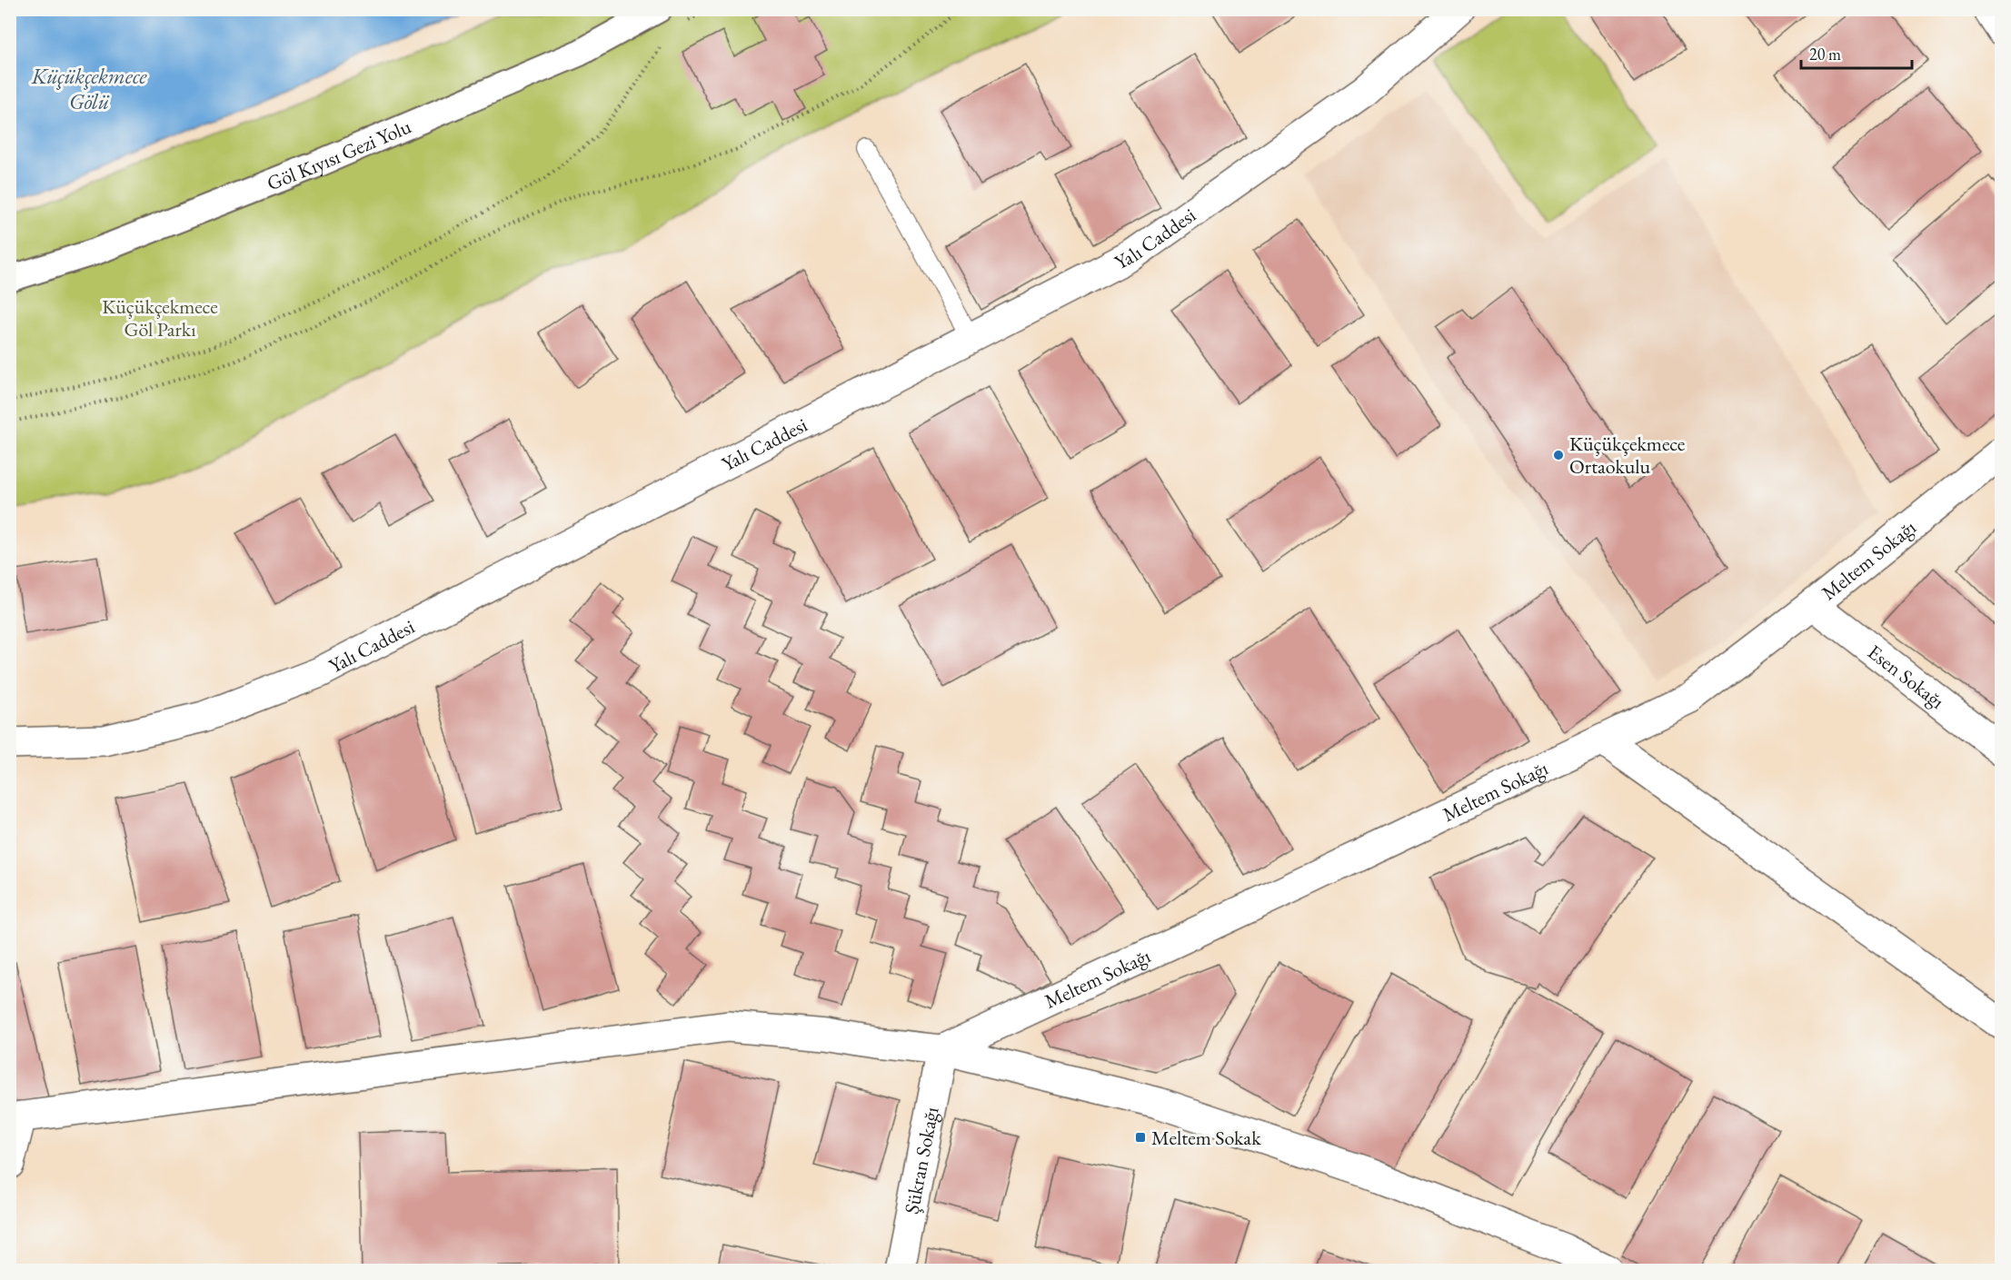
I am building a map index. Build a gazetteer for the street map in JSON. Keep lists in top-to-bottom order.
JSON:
{
  "streets": {
    "street": [
      "Göl Kıyısı Gezi Yolu",
      "Yalı Caddesi",
      "Meltem Sokağı",
      "Esen Sokağı",
      "Şükran Sokağı"
    ]
  },
  "crossings": [
    ["Meltem Sokağı", "Esen Sokağı"],
    ["Meltem Sokağı", "Şükran Sokağı"]
  ],
  "water": ["Küçükçekmece Gölü"],
  "parks": ["Küçükçekmece Göl Parkı"],
  "places": {
    "other": ["Küçükçekmece Ortaokulu"],
    "transit": ["Meltem Sokak"]
  },
  "scale_bar": "20 m"
}
